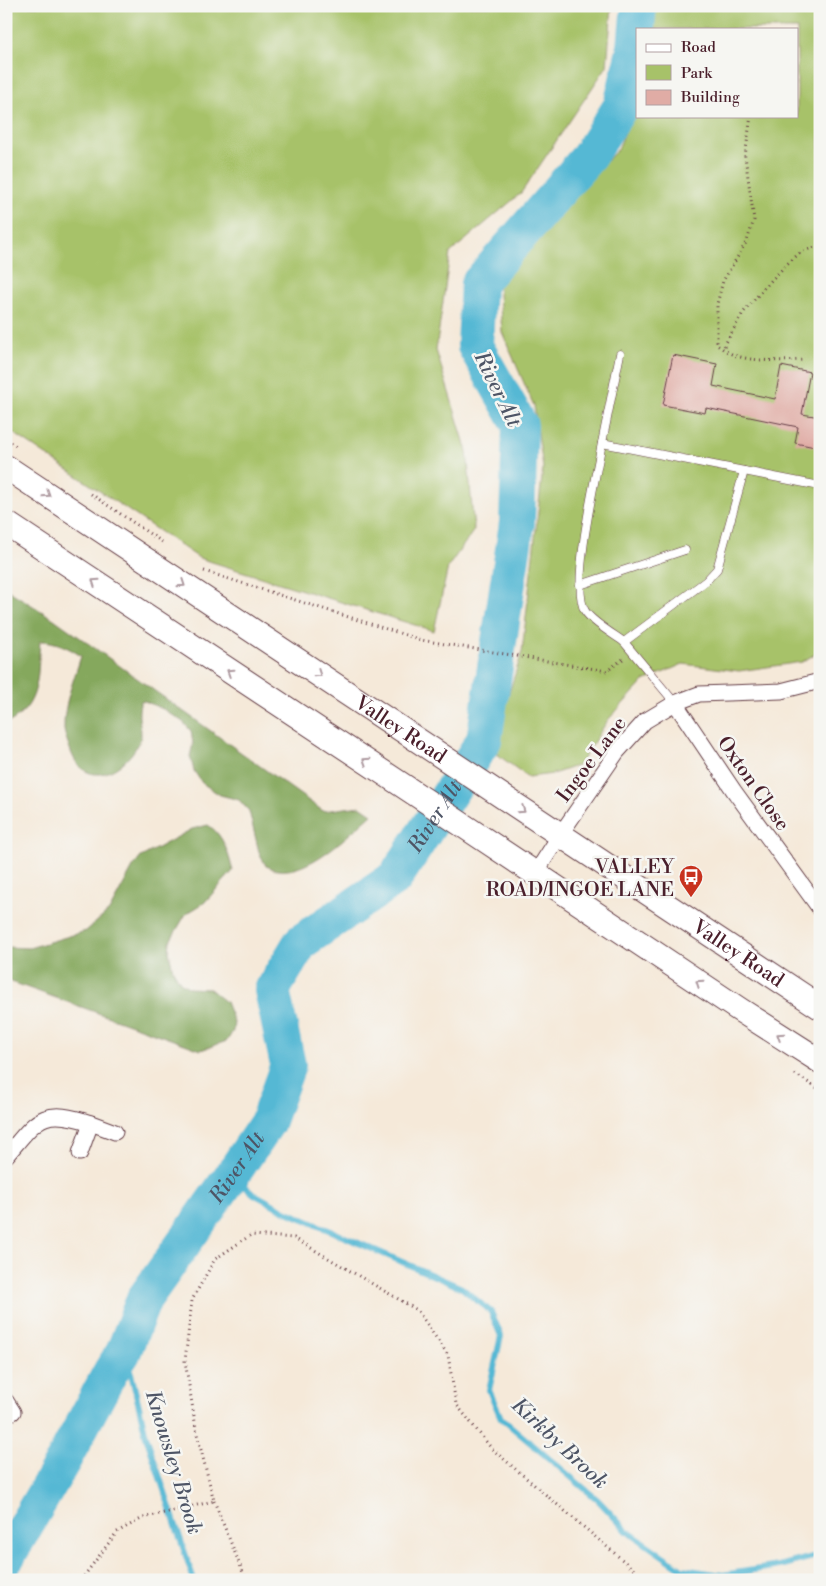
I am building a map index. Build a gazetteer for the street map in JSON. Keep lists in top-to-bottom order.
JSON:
{
  "streets": {
    "main road": ["Valley Road"],
    "street": ["Ingoe Lane", "Oxton Close"]
  },
  "crossings": [
    ["Valley Road", "Ingoe Lane"],
    ["Ingoe Lane", "Oxton Close"]
  ],
  "water": ["River Alt", "Kirkby Brook", "Knowsley Brook"],
  "places": {
    "bus stop": ["VALLEY ROAD/INGOE LANE"]
  },
  "legend": ["Road", "Park", "Building"]
}
